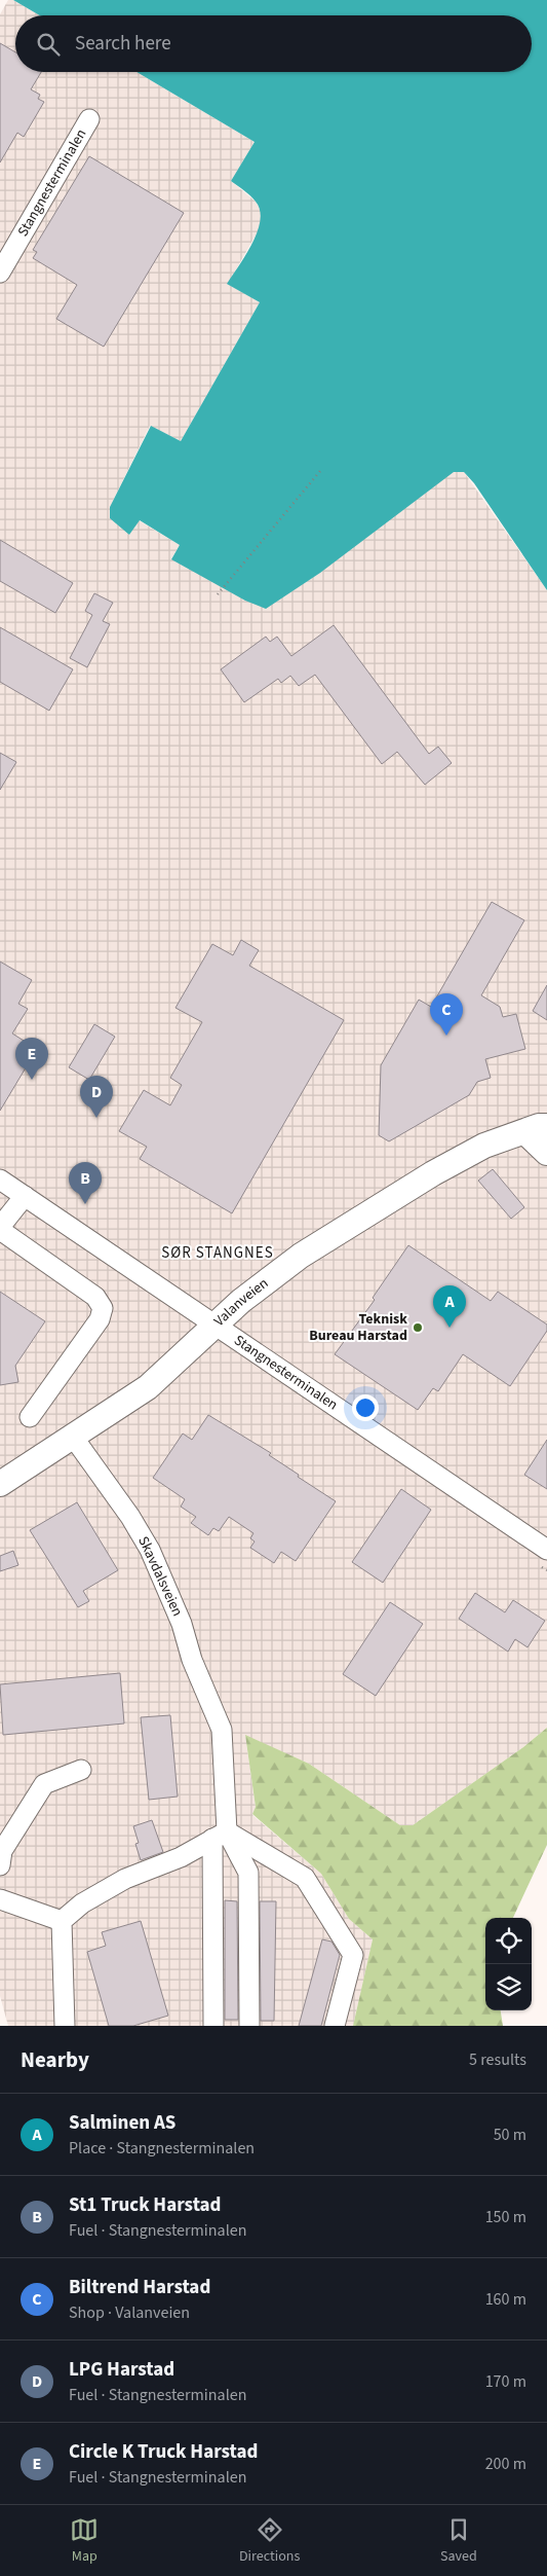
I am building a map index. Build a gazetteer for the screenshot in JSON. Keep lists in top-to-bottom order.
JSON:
{
  "streets": {
    "main road": ["Valanveien"],
    "street": ["Stangnesterminalen", "Skavdalsveien"]
  },
  "crossings": [
    ["Stangnesterminalen", "Valanveien"],
    ["Valanveien", "Skavdalsveien"]
  ],
  "districts": ["SØR STANGNES"],
  "places": ["Teknisk Bureau Harstad"],
  "page": {
    "search": "Search here",
    "pins": [
      "C",
      "E",
      "D",
      "B",
      "A"
    ],
    "heading": ["Nearby", "5 results"],
    "list": [
      {
        "mark": "A",
        "name": "Salminen AS",
        "note": "Place · Stangnesterminalen",
        "value": "50 m"
      },
      {
        "mark": "B",
        "name": "St1 Truck Harstad",
        "note": "Fuel · Stangnesterminalen",
        "value": "150 m"
      },
      {
        "mark": "C",
        "name": "Biltrend Harstad",
        "note": "Shop · Valanveien",
        "value": "160 m"
      },
      {
        "mark": "D",
        "name": "LPG Harstad",
        "note": "Fuel · Stangnesterminalen",
        "value": "170 m"
      },
      {
        "mark": "E",
        "name": "Circle K Truck Harstad",
        "note": "Fuel · Stangnesterminalen",
        "value": "200 m"
      }
    ],
    "nav": ["Map", "Directions", "Saved"]
  }
}
